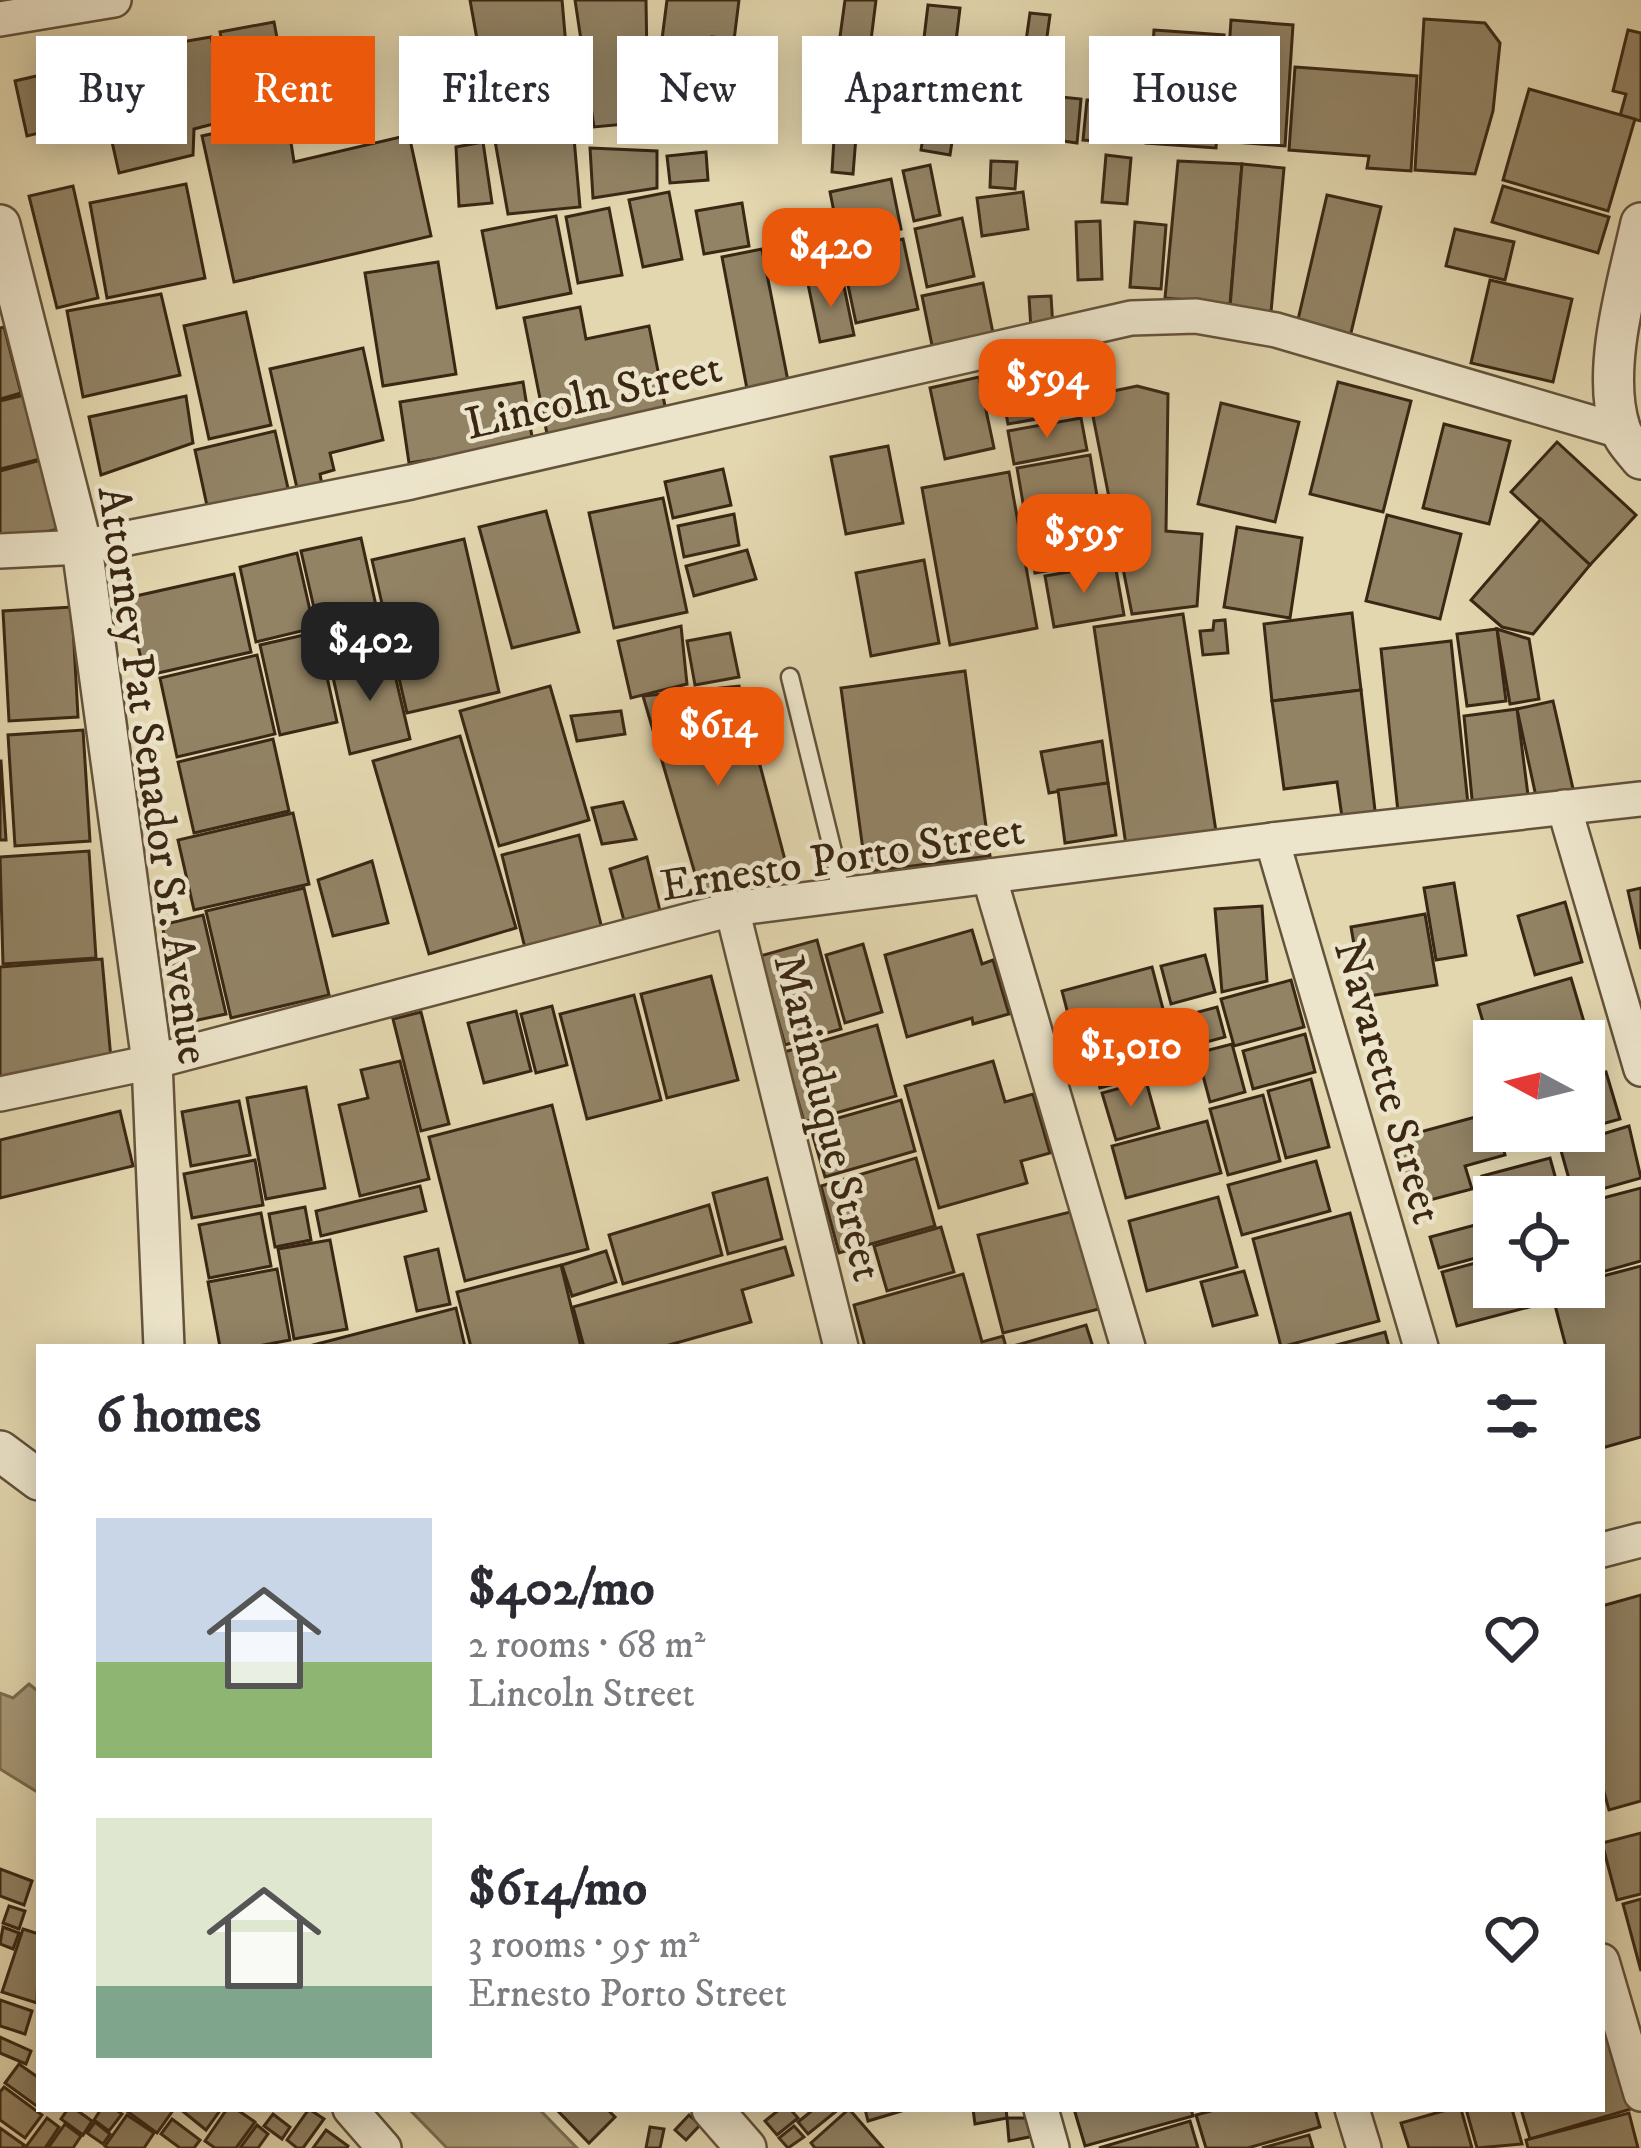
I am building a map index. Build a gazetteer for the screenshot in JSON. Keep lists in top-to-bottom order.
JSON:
{
  "streets": {
    "street": [
      "Lincoln Street",
      "Attorney Pat Senador Sr. Avenue",
      "Ernesto Porto Street",
      "Navarette Street",
      "Marinduque Street"
    ]
  },
  "crossings": [
    ["Lincoln Street", "Attorney Pat Senador Sr. Avenue"],
    ["Attorney Pat Senador Sr. Avenue", "Ernesto Porto Street"],
    ["Ernesto Porto Street", "Navarette Street"],
    ["Ernesto Porto Street", "Marinduque Street"]
  ],
  "north": "left",
  "page": {
    "chip": [
      "Buy",
      "Rent",
      "Filters",
      "New",
      "Apartment",
      "House"
    ],
    "price": [
      "$420",
      "$594",
      "$595",
      "$402",
      "$614",
      "$1,010"
    ],
    "heading": "6 homes",
    "list": [
      {
        "name": "$402/mo",
        "note": "2 rooms · 68 m² · Lincoln Street"
      },
      {
        "name": "$614/mo",
        "note": "3 rooms · 95 m² · Ernesto Porto Street"
      }
    ]
  }
}
